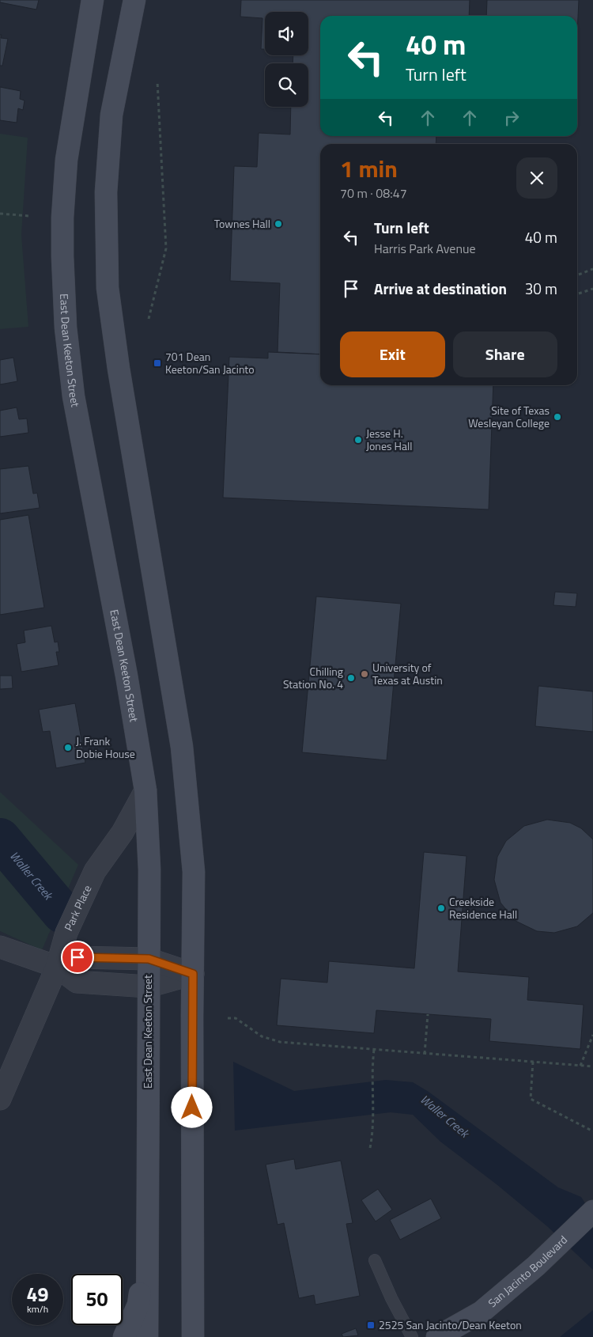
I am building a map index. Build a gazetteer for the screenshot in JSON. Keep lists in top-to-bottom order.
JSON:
{
  "streets": {
    "main road": ["East Dean Keeton Street", "San Jacinto Boulevard"],
    "street": ["Park Place"]
  },
  "crossings": [
    ["East Dean Keeton Street", "Park Place"]
  ],
  "water": ["Waller Creek"],
  "places": {
    "other": [
      "Townes Hall",
      "Site of Texas Wesleyan College",
      "Jesse H. Jones Hall",
      "University of Texas at Austin",
      "Chilling Station No. 4",
      "J. Frank Dobie House",
      "Creekside Residence Hall"
    ],
    "transit": ["701 Dean Keeton/San Jacinto", "2525 San Jacinto/Dean Keeton"]
  },
  "page": {
    "turn": ["40 m", "Turn left"],
    "heading": ["1 min", "70 m · 08:47"],
    "list": [
      {
        "name": "Turn left",
        "note": "Harris Park Avenue",
        "value": "40 m"
      },
      {
        "name": "Arrive at destination",
        "value": "30 m"
      }
    ],
    "buttons": ["Exit", "Share"],
    "speed": "49 km/h",
    "limit": "50"
  }
}
